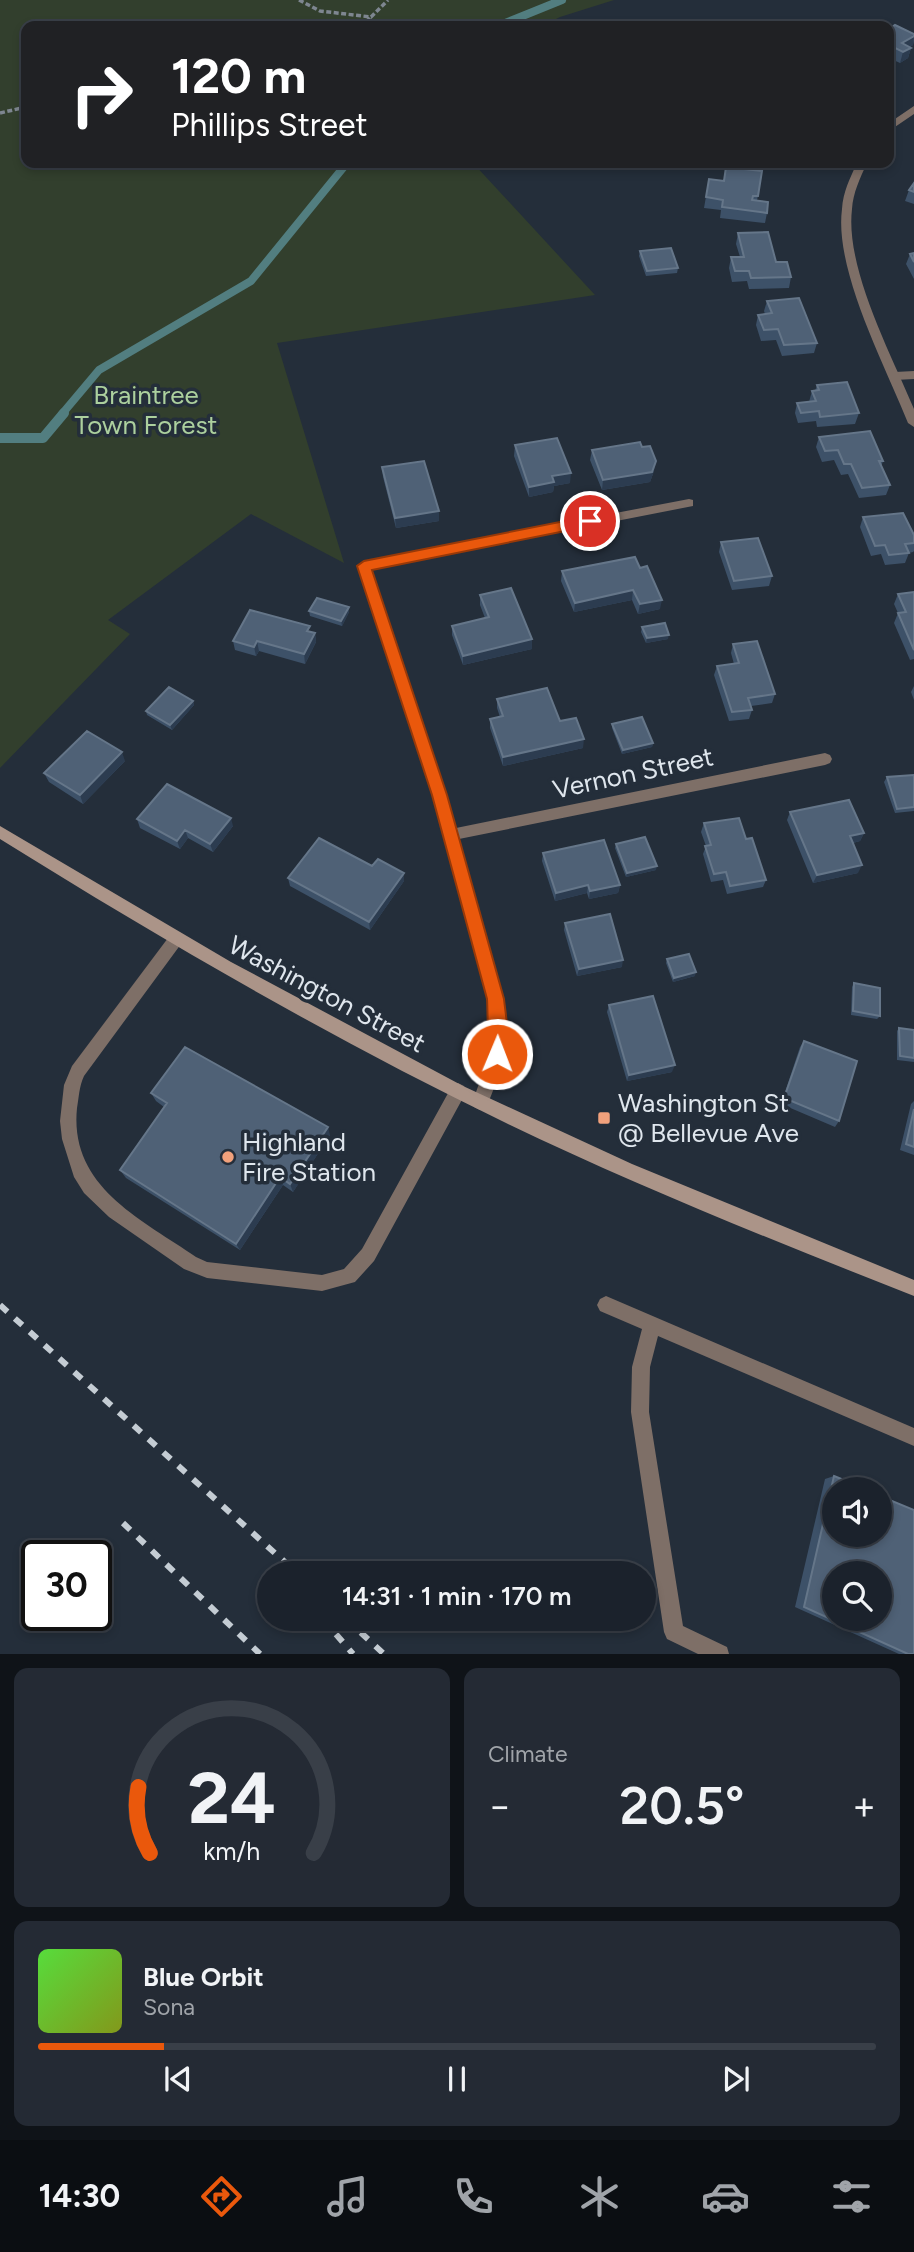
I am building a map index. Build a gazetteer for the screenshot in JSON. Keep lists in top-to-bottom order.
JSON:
{
  "streets": {
    "main road": ["Washington Street"],
    "street": ["Vernon Street"]
  },
  "parks": ["Braintree Town Forest"],
  "places": {
    "transit": ["Washington St @ Bellevue Ave"],
    "other": ["Highland Fire Station"]
  },
  "page": {
    "turn": ["120 m", "Phillips Street"],
    "limit": "30",
    "trip": "14:31 · 1 min · 170 m",
    "tile": "Climate",
    "heat": ["−", "20.5°", "+"],
    "song": ["Blue Orbit", "Sona"],
    "tabs": "14:30",
    "gauge": ["24", "km/h"]
  }
}
